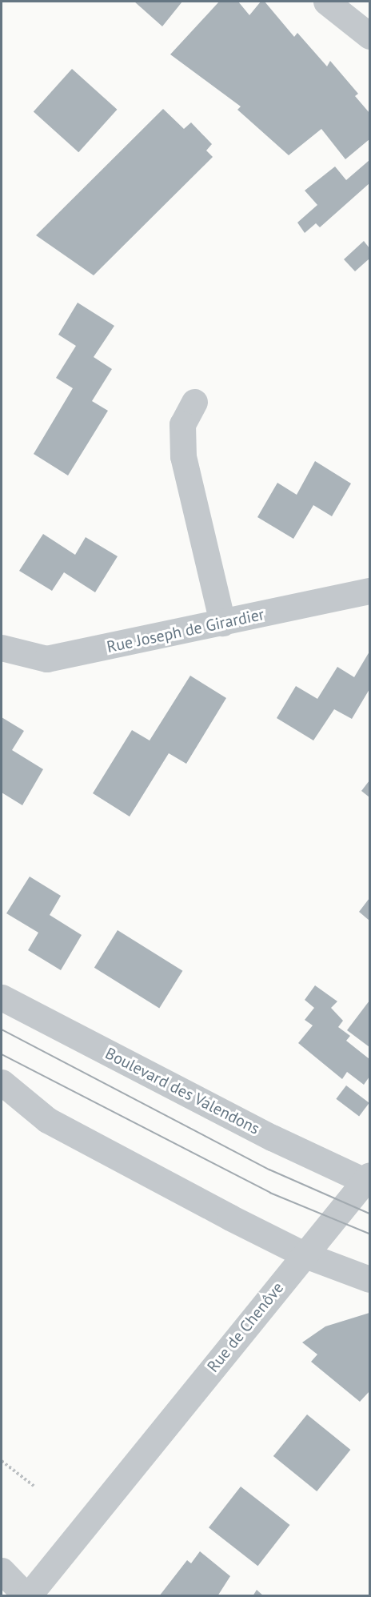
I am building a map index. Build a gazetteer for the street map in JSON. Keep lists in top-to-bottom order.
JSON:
{
  "streets": {
    "street": ["Rue Joseph de Girardier", "Boulevard des Valendons", "Rue de Chenôve"]
  },
  "crossings": [
    ["Boulevard des Valendons", "Rue de Chenôve"]
  ]
}
